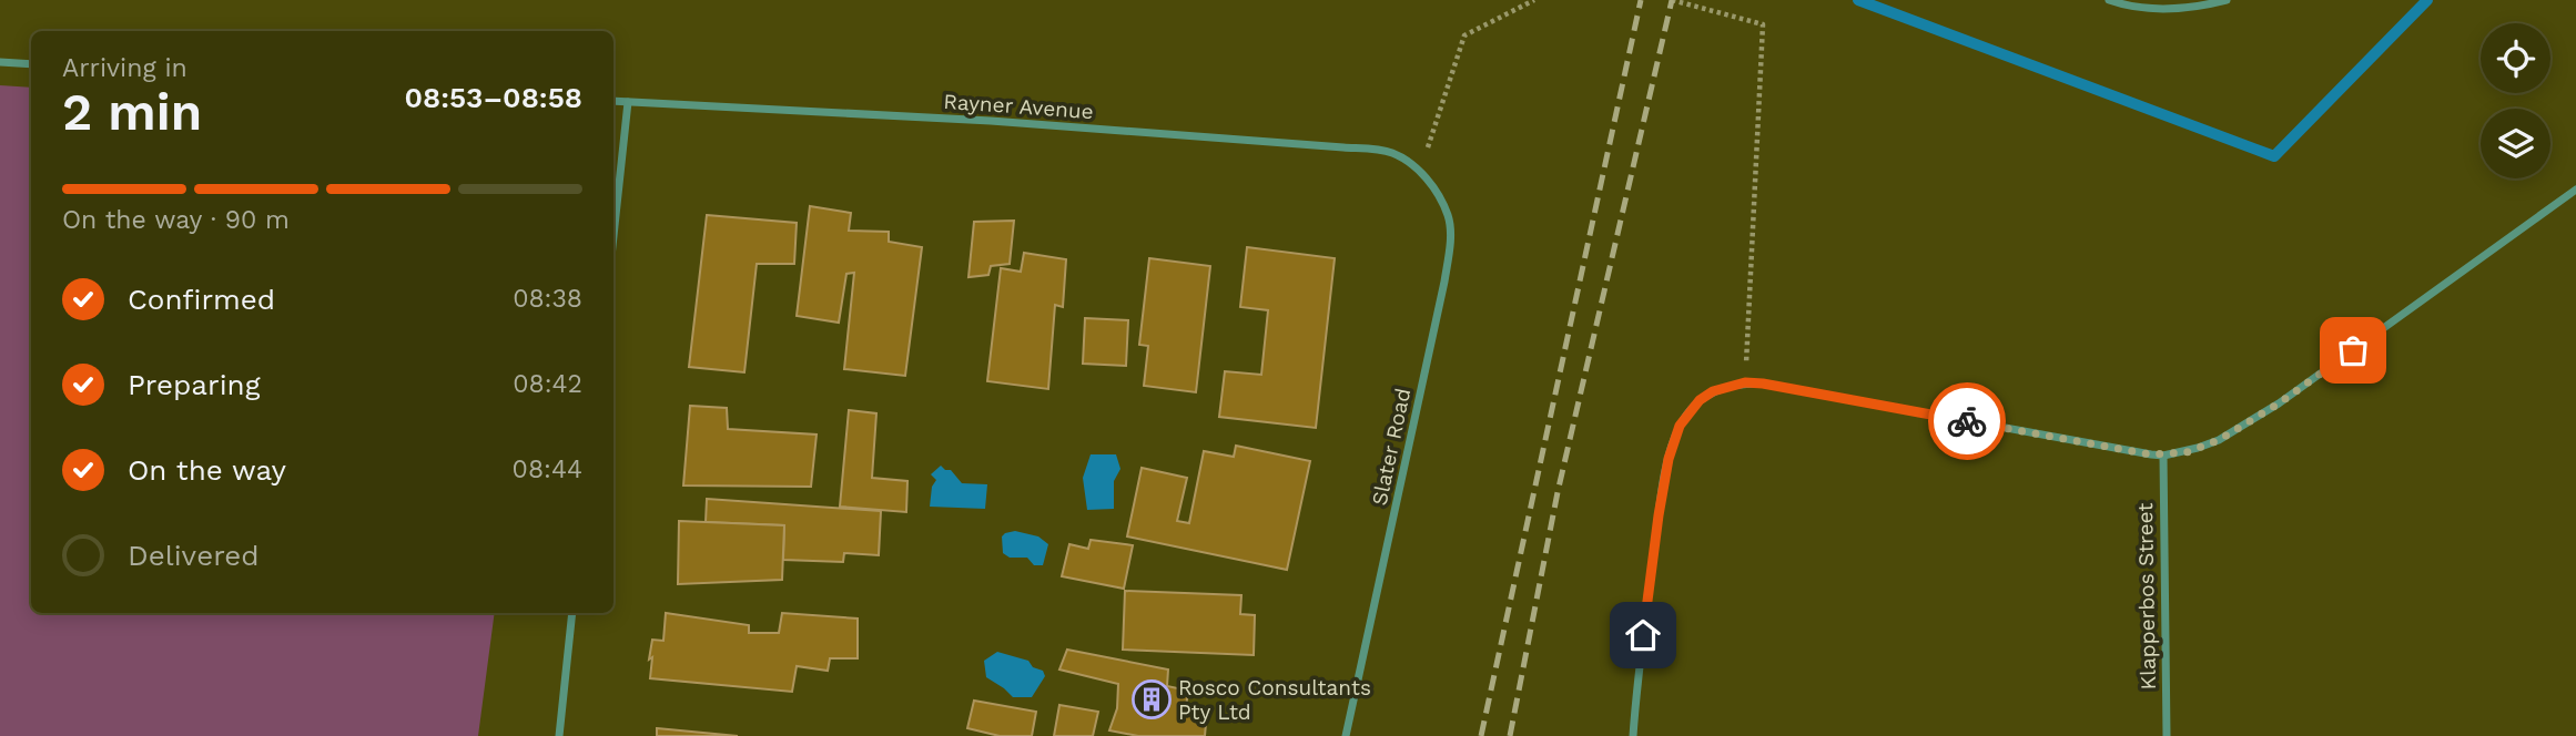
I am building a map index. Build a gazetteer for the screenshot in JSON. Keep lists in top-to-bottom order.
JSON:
{
  "streets": {
    "street": ["Rayner Avenue", "Slater Road", "Klapperbos Street"]
  },
  "crossings": [
    ["Rayner Avenue", "Slater Road"]
  ],
  "places": {
    "building": ["Rosco Consultants Pty Ltd"]
  },
  "page": {
    "heading": ["2 min", "Arriving in", "08:53–08:58"],
    "bar": "On the way · 90 m",
    "list": [
      ["Confirmed", "08:38"],
      ["Preparing", "08:42"],
      ["On the way", "08:44"],
      "Delivered"
    ]
  }
}
